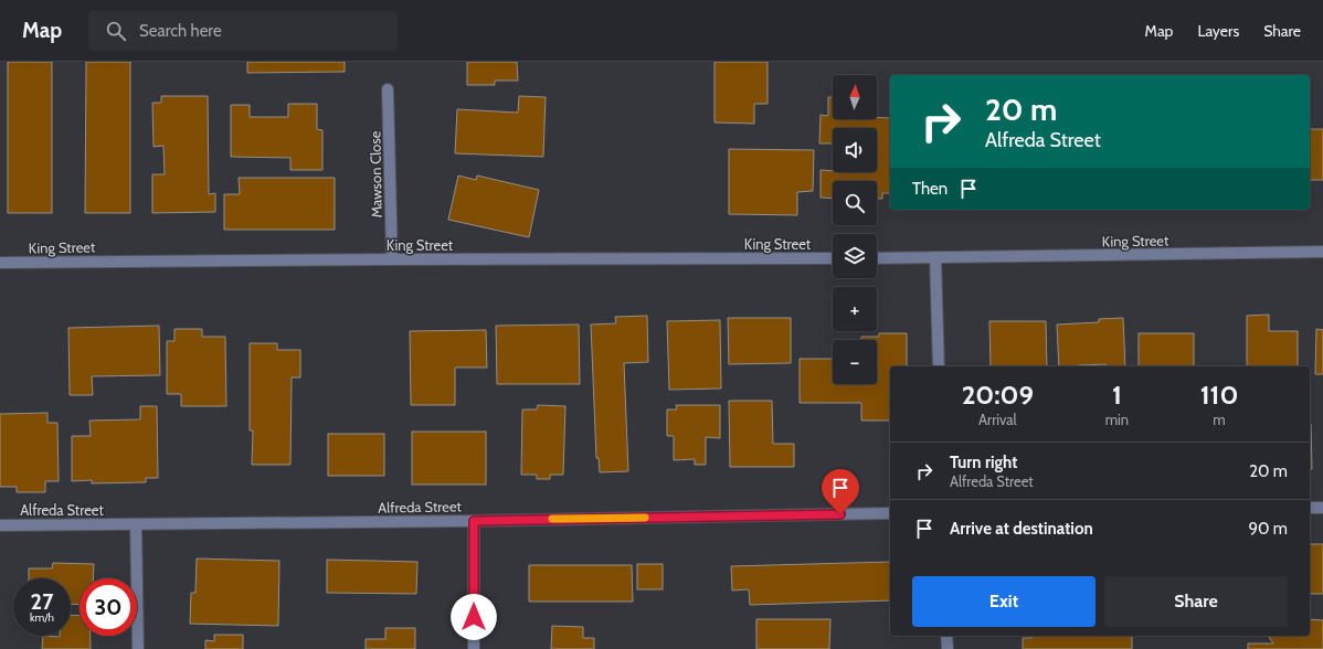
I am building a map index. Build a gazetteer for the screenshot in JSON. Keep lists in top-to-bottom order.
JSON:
{
  "streets": {
    "street": ["Mawson Close", "King Street", "Alfreda Street"]
  },
  "crossings": [
    ["Mawson Close", "King Street"]
  ],
  "north": "top",
  "page": {
    "header": "Map",
    "search": "Search here",
    "nav": ["Map", "Layers", "Share"],
    "map_buttons": ["+", "−"],
    "turn": ["20 m", "Alfreda Street"],
    "then": "Then",
    "eta": [
      "20:09",
      "Arrival",
      "1",
      "min",
      "110",
      "m"
    ],
    "list": [
      {
        "name": "Turn right",
        "note": "Alfreda Street",
        "value": "20 m"
      },
      {
        "name": "Arrive at destination",
        "value": "90 m"
      }
    ],
    "buttons": ["Exit", "Share"],
    "speed": "27 km/h",
    "limit": "30"
  }
}
